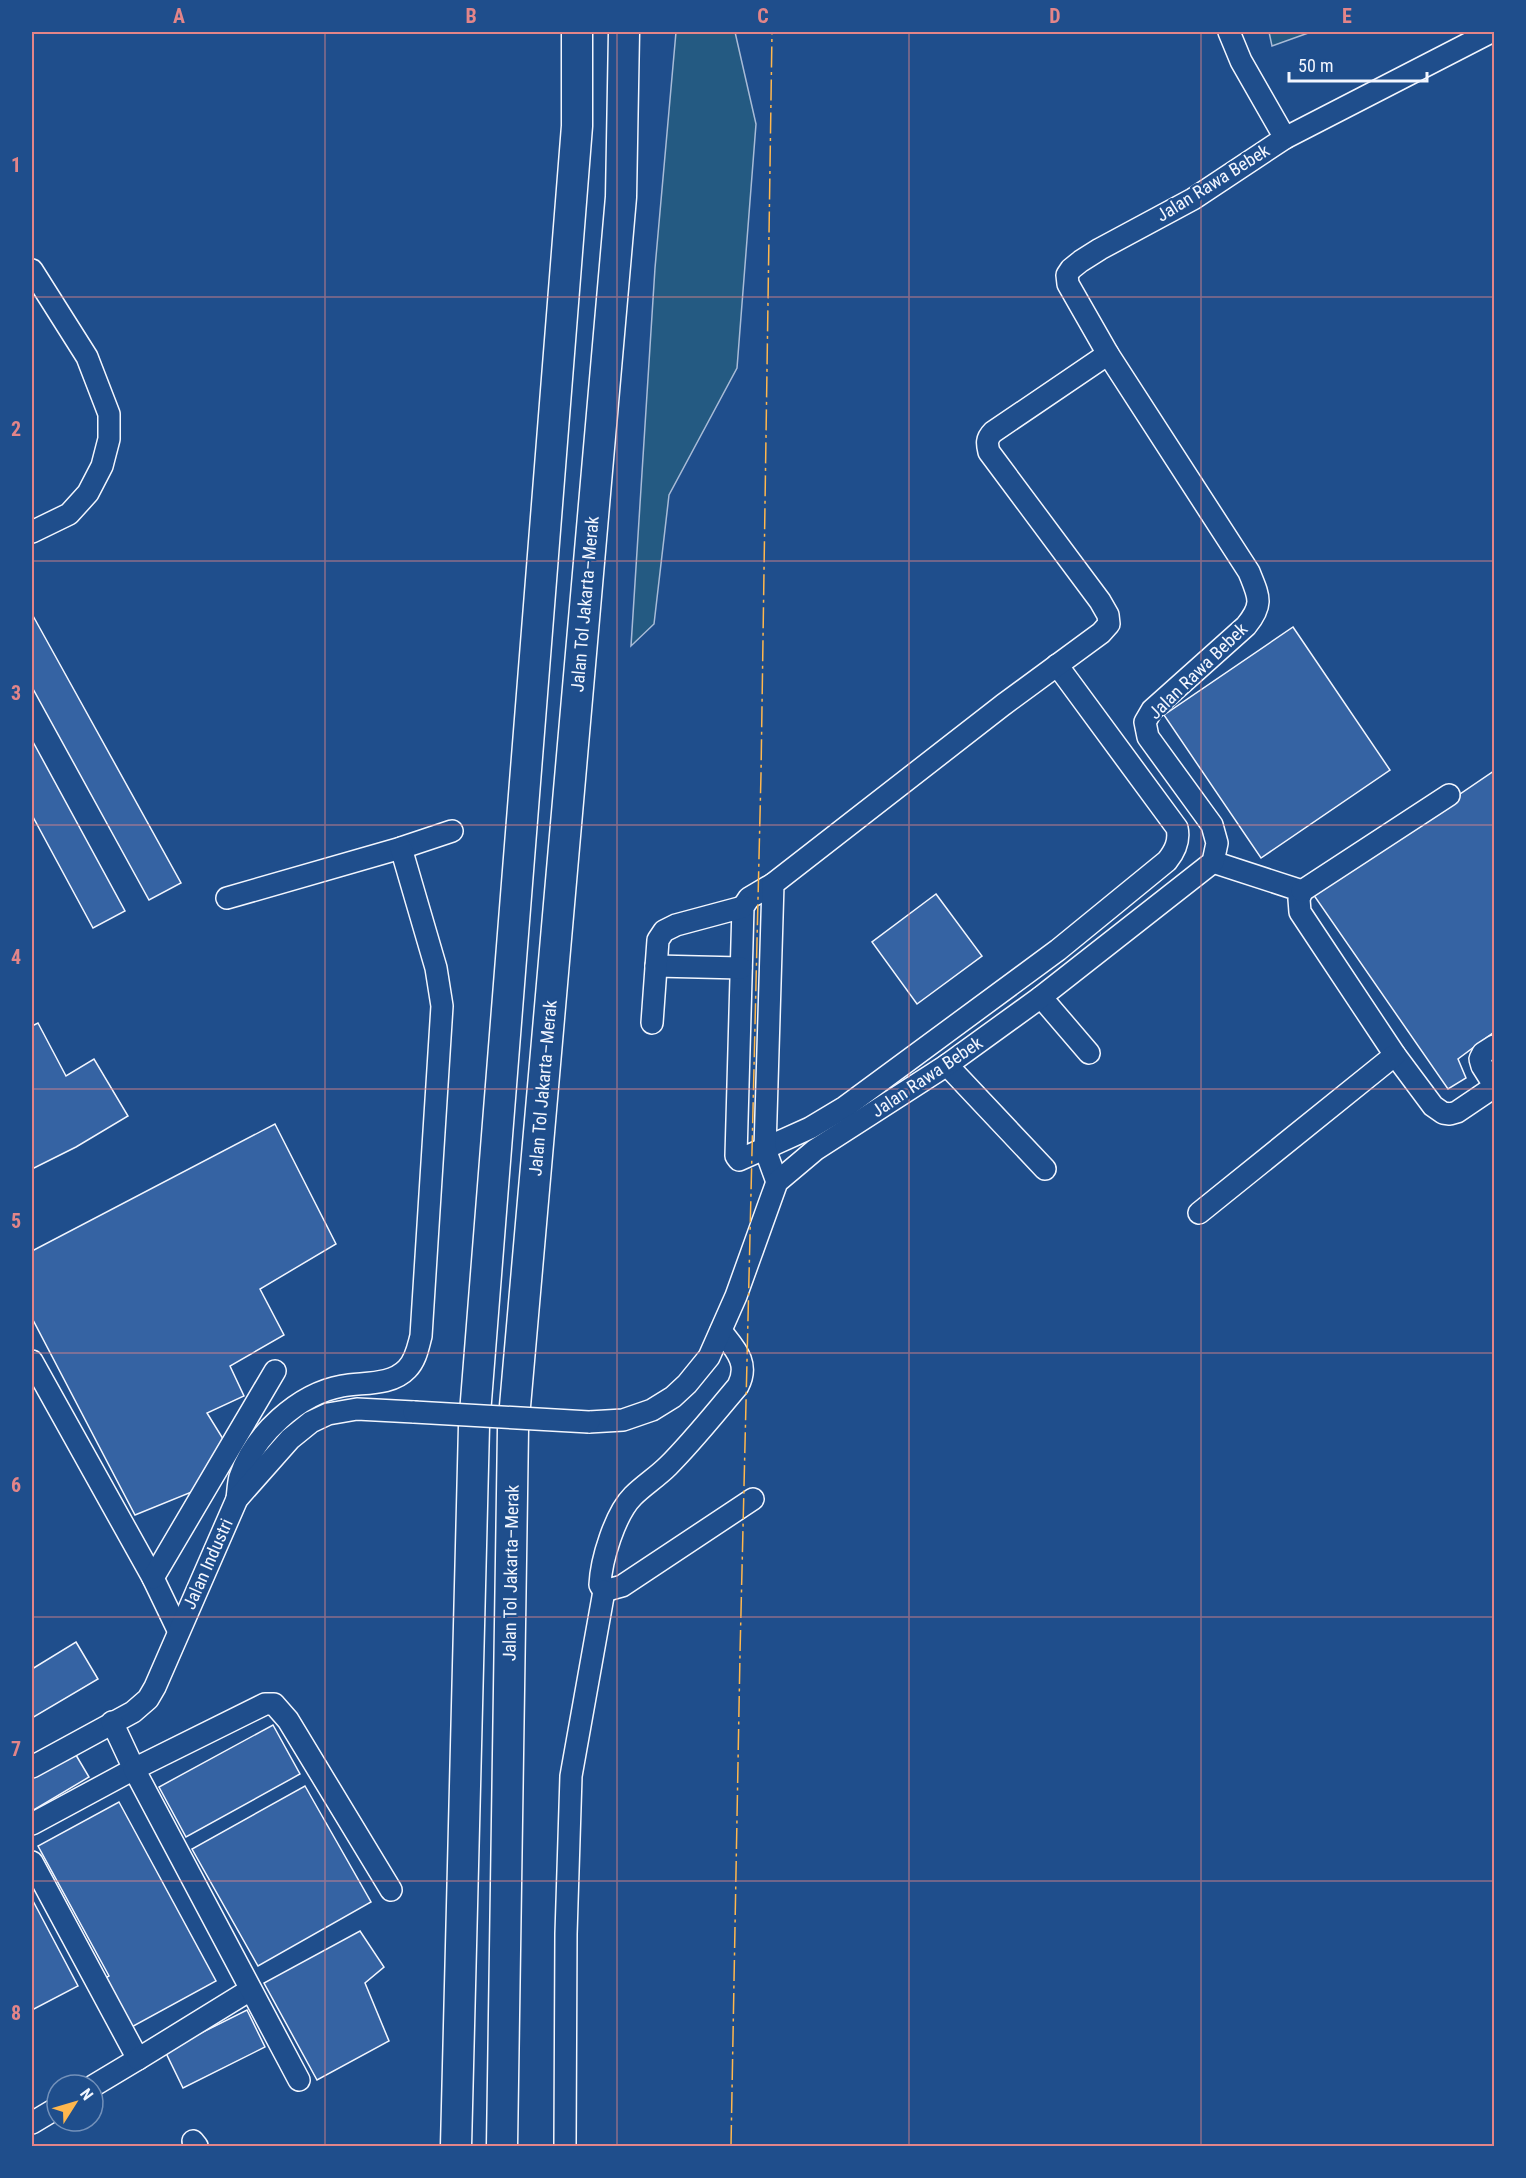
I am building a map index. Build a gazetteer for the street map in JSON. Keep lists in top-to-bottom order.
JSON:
{
  "streets": {
    "highway": ["Jalan Tol Jakarta–Merak"],
    "street": ["Jalan Rawa Bebek", "Jalan Industri"]
  },
  "crossings": [
    ["Jalan Rawa Bebek", "Jalan Industri"]
  ],
  "scale_bar": "50 m",
  "north": "top right",
  "grid": {
    "columns": [
      "A",
      "B",
      "C",
      "D",
      "E"
    ],
    "rows": [
      "1",
      "2",
      "3",
      "4",
      "5",
      "6",
      "7",
      "8"
    ]
  }
}
